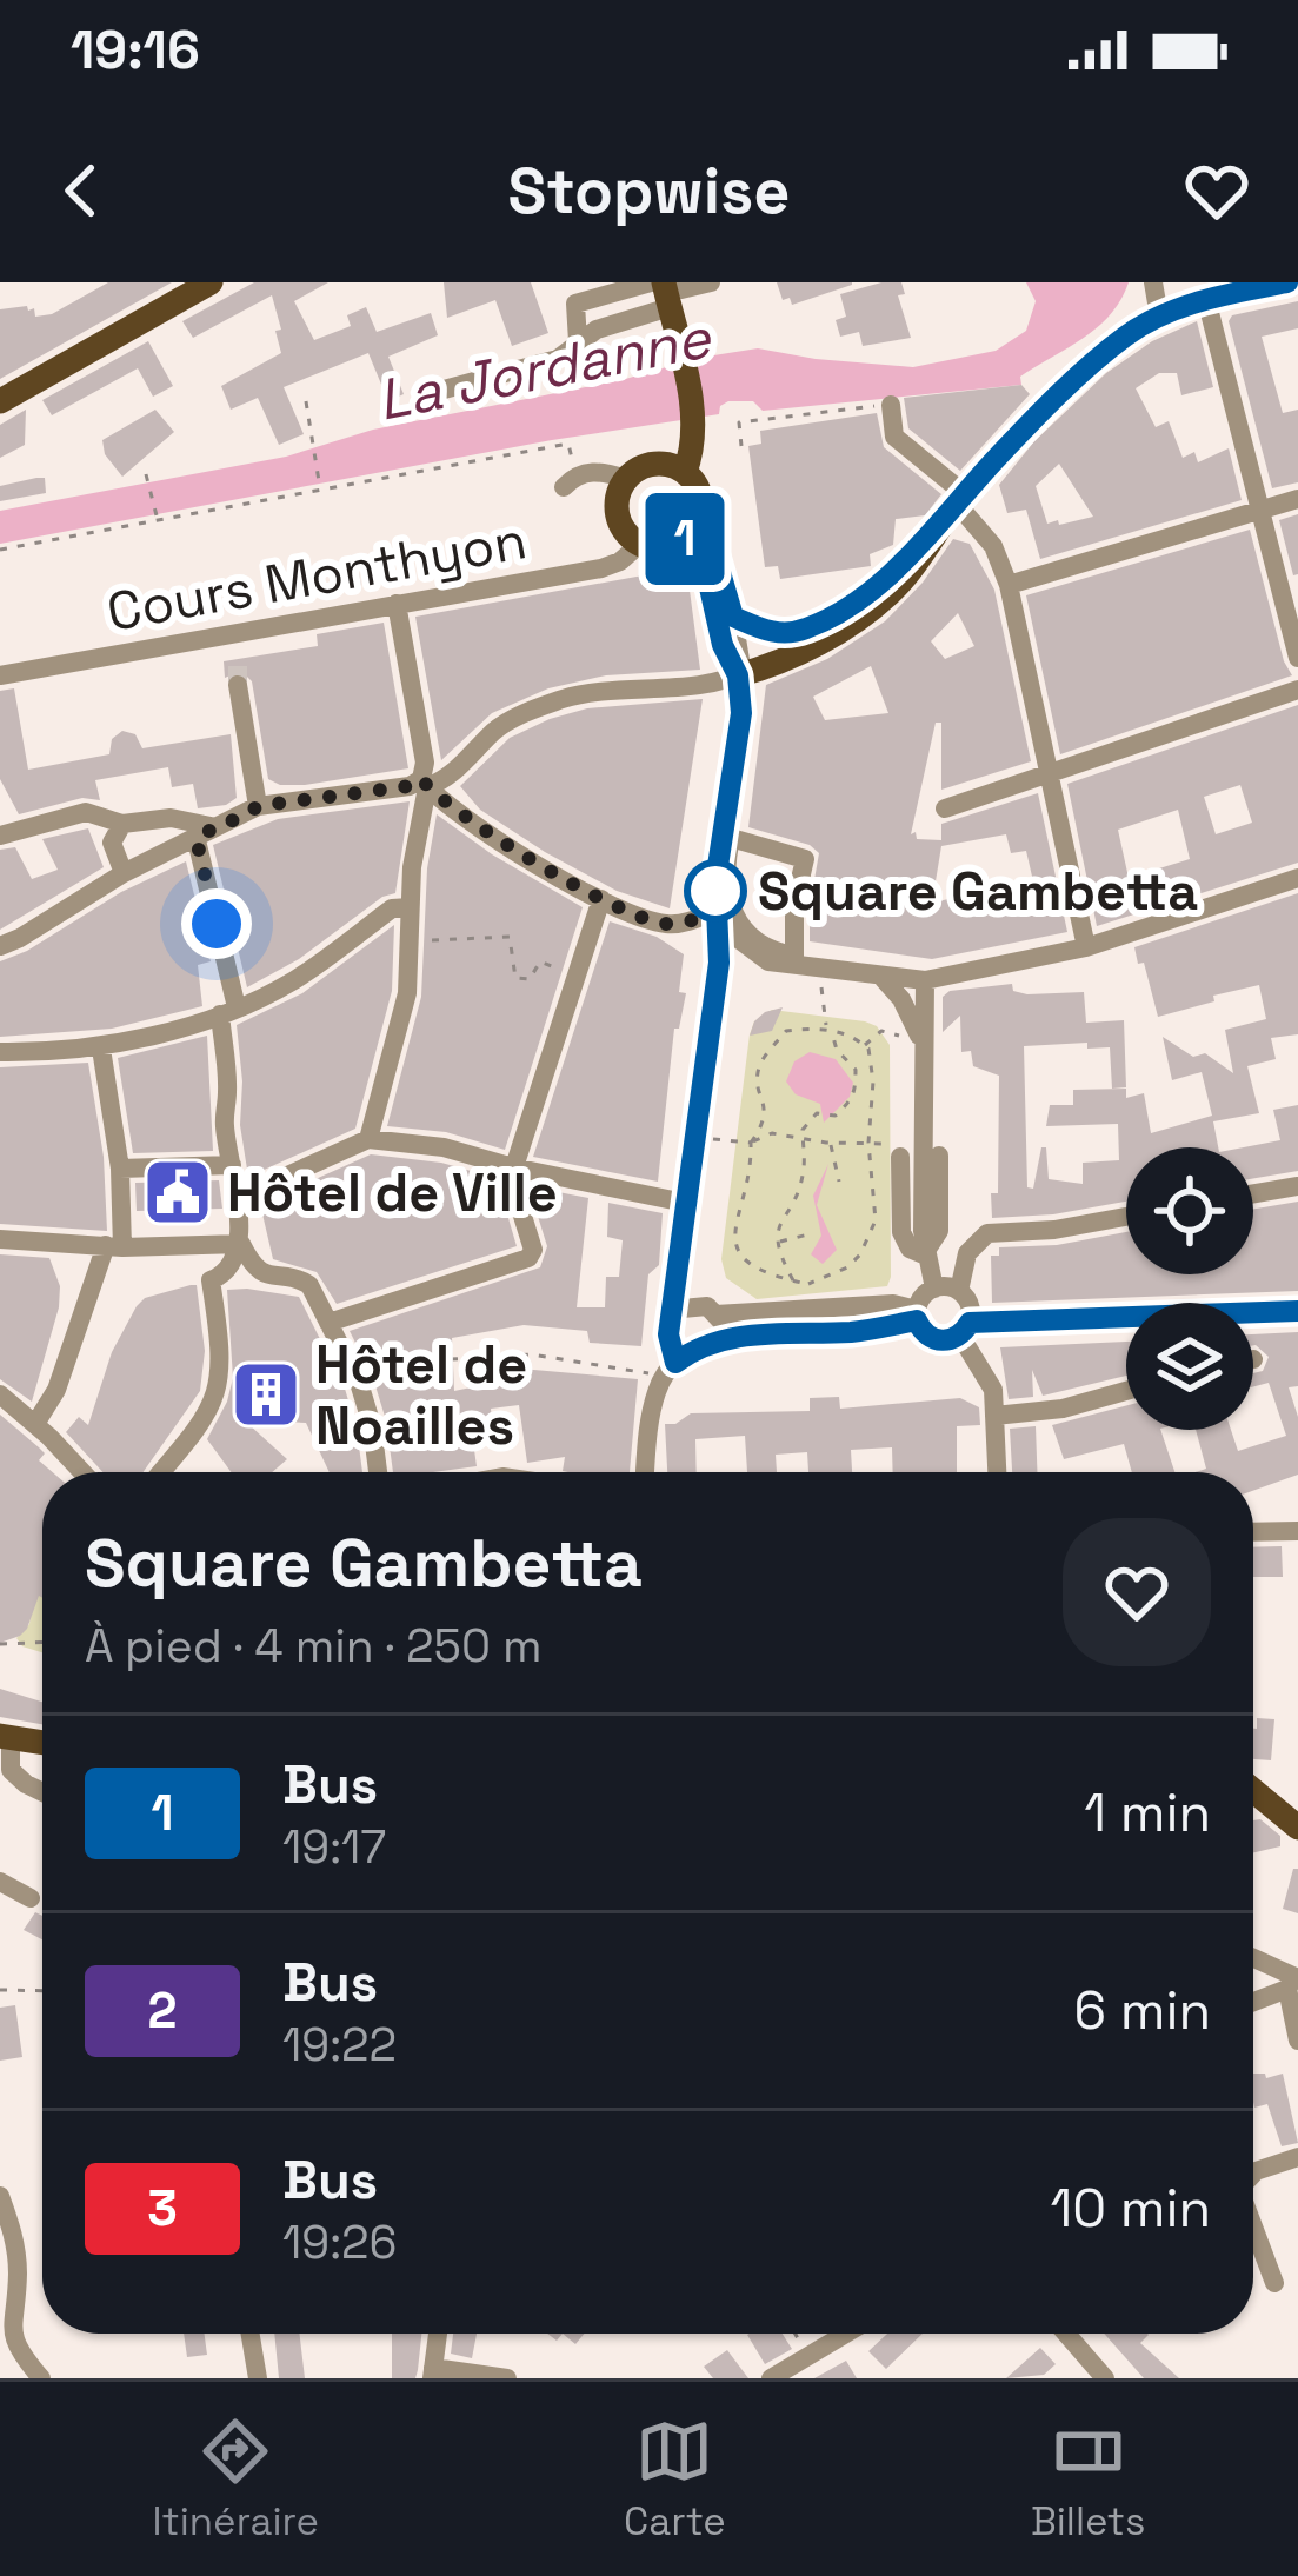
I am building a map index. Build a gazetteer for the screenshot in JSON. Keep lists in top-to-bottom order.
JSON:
{
  "streets": {
    "street": ["Cours Monthyon"]
  },
  "water": ["La Jordanne"],
  "places": {
    "other": ["Square Gambetta"],
    "public building": ["Hôtel de Ville"],
    "building": ["Hôtel de Noailles"]
  },
  "lines": ["bus line 1"],
  "page": {
    "status": "19:16",
    "header": "Stopwise",
    "on_map": "1",
    "heading": ["Square Gambetta", "À pied · 4 min · 250 m"],
    "list": [
      {
        "mark": "1",
        "name": "Bus",
        "note": "19:17",
        "value": "1 min"
      },
      {
        "mark": "2",
        "name": "Bus",
        "note": "19:22",
        "value": "6 min"
      },
      {
        "mark": "3",
        "name": "Bus",
        "note": "19:26",
        "value": "10 min"
      }
    ],
    "tabs": ["Itinéraire", "Carte", "Billets"]
  }
}
